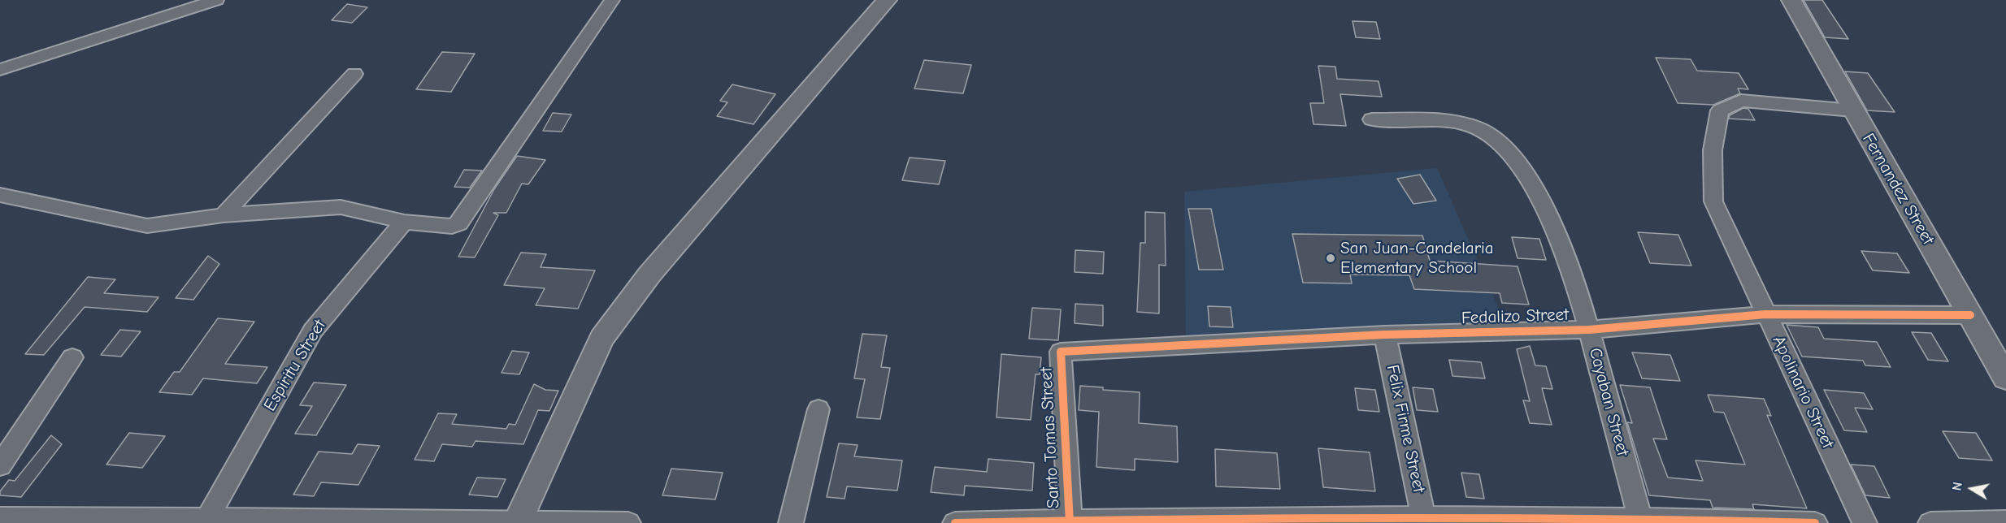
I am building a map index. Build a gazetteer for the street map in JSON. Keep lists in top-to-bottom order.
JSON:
{
  "streets": {
    "street": [
      "Fernandez Street",
      "Fedalizo Street",
      "Espiritu Street",
      "Apolinario Street",
      "Cayaban Street",
      "Felix Firme Street",
      "Santo Tomas Street"
    ]
  },
  "crossings": [
    ["Fernandez Street", "Fedalizo Street"],
    ["Fernandez Street", "Apolinario Street"],
    ["Fedalizo Street", "Apolinario Street"],
    ["Fedalizo Street", "Cayaban Street"],
    ["Fedalizo Street", "Felix Firme Street"],
    ["Fedalizo Street", "Santo Tomas Street"]
  ],
  "places": ["San Juan-Candelaria Elementary School"],
  "north": "left"
}
